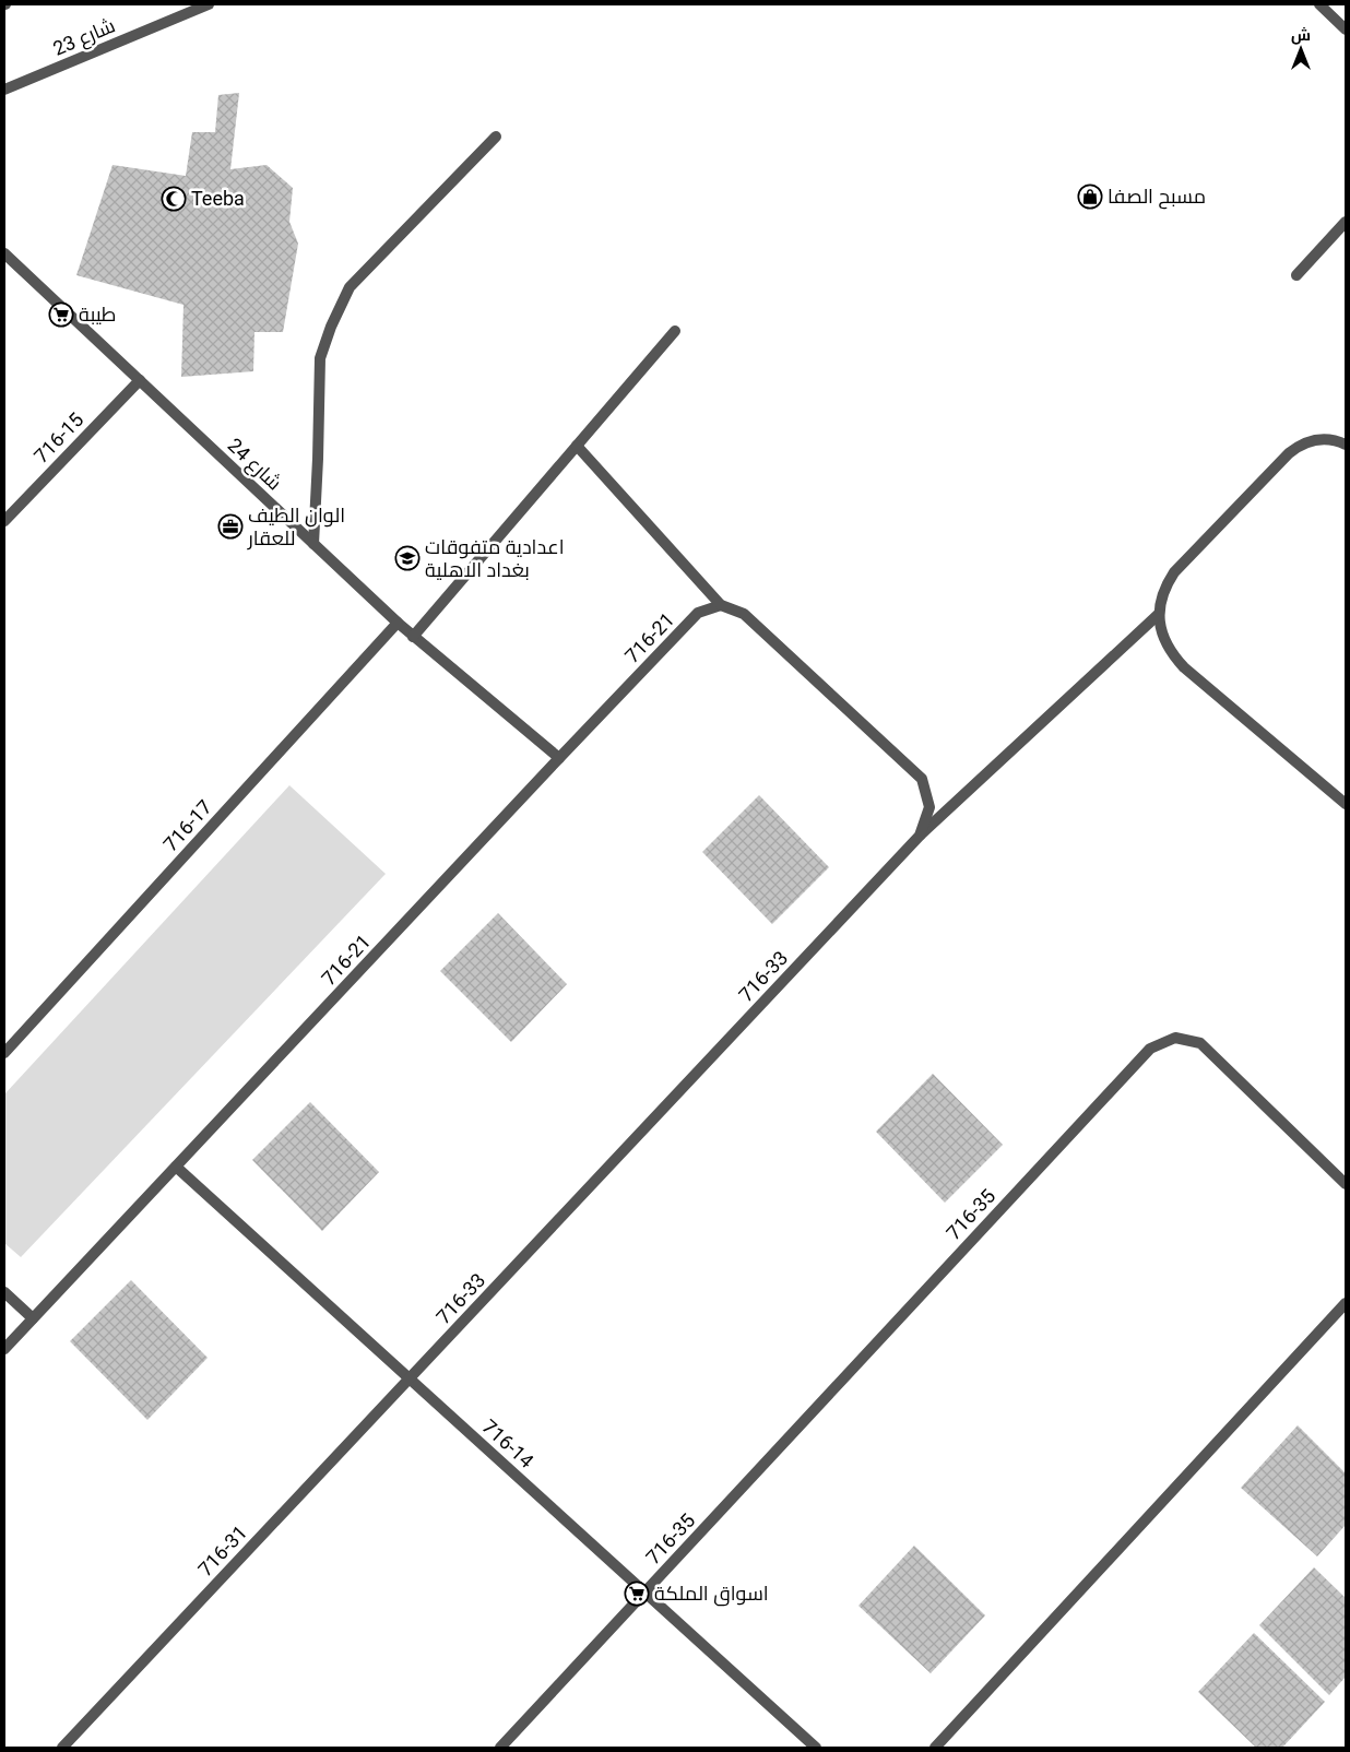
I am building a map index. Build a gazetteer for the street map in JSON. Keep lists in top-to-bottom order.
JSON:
{
  "streets": {
    "street": [
      "شارع 23",
      "716-15",
      "شارع 24",
      "716-21",
      "716-17",
      "716-33",
      "716-35",
      "716-14",
      "716-31"
    ]
  },
  "crossings": [
    ["716-15", "شارع 24"],
    ["شارع 24", "716-21"],
    ["شارع 24", "716-17"],
    ["716-21", "716-33"],
    ["716-21", "716-14"],
    ["716-33", "716-14"],
    ["716-33", "716-31"],
    ["716-35", "716-14"],
    ["716-14", "716-31"]
  ],
  "places": {
    "shop": ["مسبح الصفا"],
    "mosque": ["Teeba"],
    "supermarket": ["طيبة", "اسواق الملكة"],
    "office": ["الوان الطيف للعقار"],
    "school or university": ["اعدادية متفوقات بغداد الاهلية"]
  },
  "north": "top"
}
